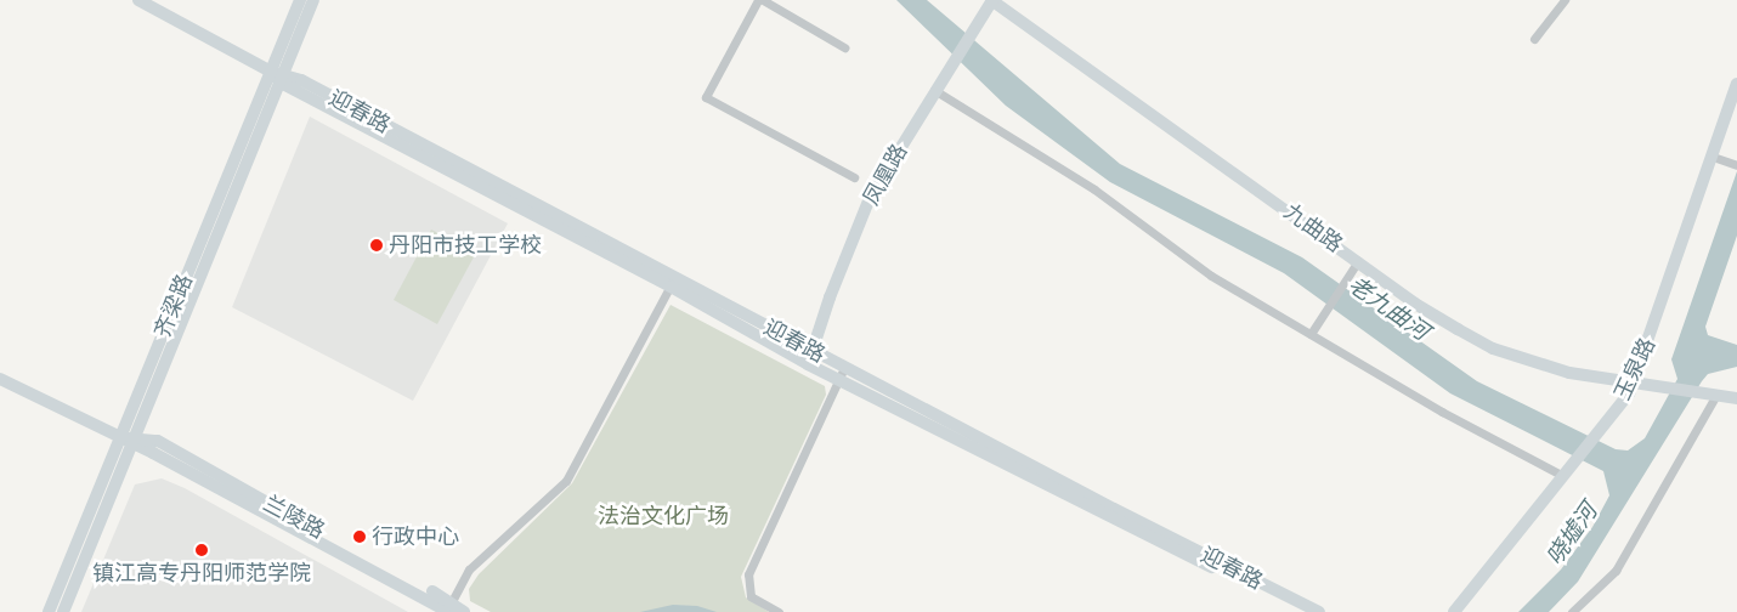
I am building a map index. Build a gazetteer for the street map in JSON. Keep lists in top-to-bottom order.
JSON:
{
  "streets": {
    "street": [
      "迎春路",
      "凤凰路",
      "九曲路",
      "齐梁路",
      "玉泉路",
      "兰陵路"
    ]
  },
  "crossings": [
    ["迎春路", "凤凰路"],
    ["迎春路", "齐梁路"],
    ["凤凰路", "九曲路"],
    ["九曲路", "玉泉路"],
    ["齐梁路", "兰陵路"]
  ],
  "water": ["老九曲河", "哓墟河"],
  "parks": ["法治文化广场"],
  "places": ["丹阳市技工学校", "行政中心", "镇江高专丹阳师范学院"]
}
